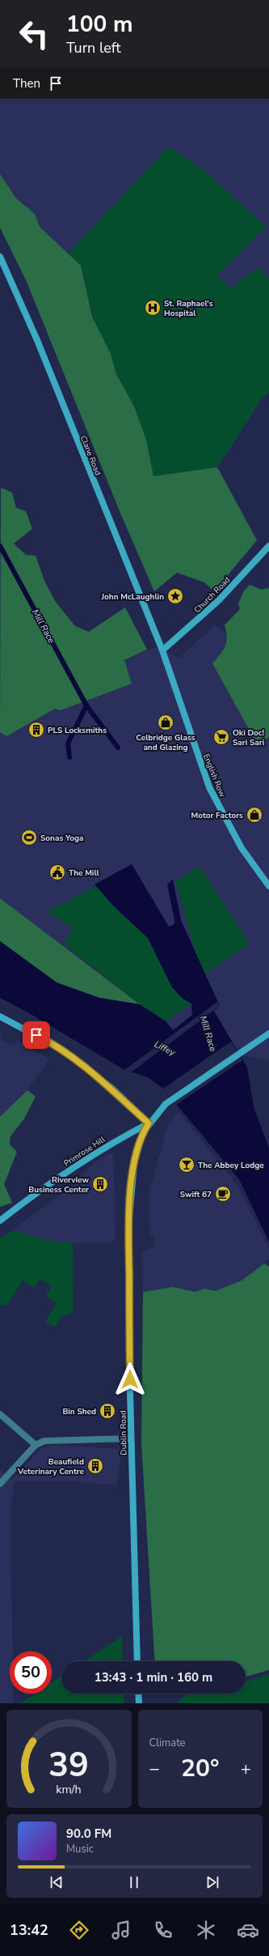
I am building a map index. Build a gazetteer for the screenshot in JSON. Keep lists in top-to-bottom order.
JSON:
{
  "streets": {
    "main road": [
      "Clane Road",
      "Church Road",
      "English Row",
      "Primrose Hill",
      "Dublin Road"
    ]
  },
  "crossings": [
    ["Clane Road", "Church Road"],
    ["Clane Road", "English Row"],
    ["Primrose Hill", "Dublin Road"]
  ],
  "water": ["Mill Race", "Liffey"],
  "places": {
    "hospital": ["St. Raphael's Hospital"],
    "place": ["John McLaughlin"],
    "shop": ["Celbridge Glass and Glazing", "Motor Factors"],
    "building": [
      "PLS Locksmiths",
      "Riverview Business Center",
      "Bin Shed",
      "Beaufield Veterinary Centre"
    ],
    "supermarket": ["Oki Doc! Sari Sari"],
    "sports": ["Sonas Yoga"],
    "public building": ["The Mill"],
    "bar": ["The Abbey Lodge"],
    "cafe": ["Swift 67"]
  },
  "page": {
    "turn": ["100 m", "Turn left"],
    "then": "Then",
    "limit": "50",
    "trip": "13:43 · 1 min · 160 m",
    "tile": "Climate",
    "heat": ["−", "20°", "+"],
    "song": ["90.0 FM", "Music"],
    "tabs": "13:42",
    "gauge": ["39", "km/h"]
  }
}
